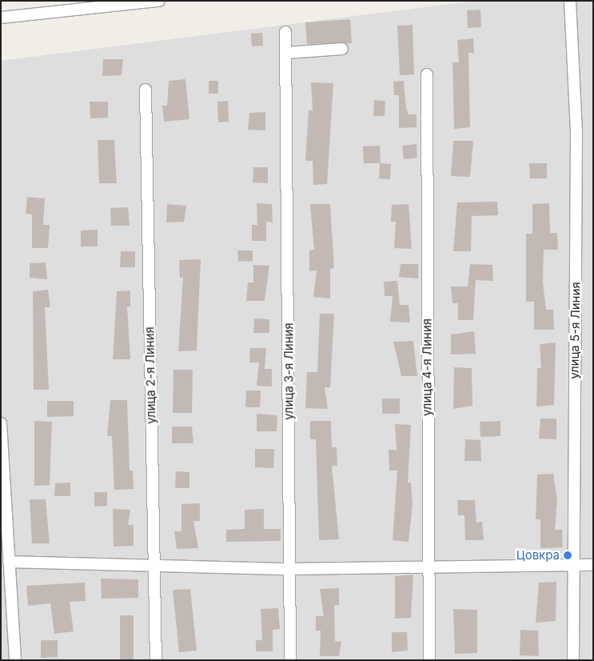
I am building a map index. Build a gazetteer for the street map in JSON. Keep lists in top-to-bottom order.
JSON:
{
  "streets": {
    "street": [
      "улица 5-я Линия",
      "улица 4-я Линия",
      "улица 3-я Линия",
      "улица 2-я Линия"
    ]
  },
  "places": ["Цовкра"]
}
